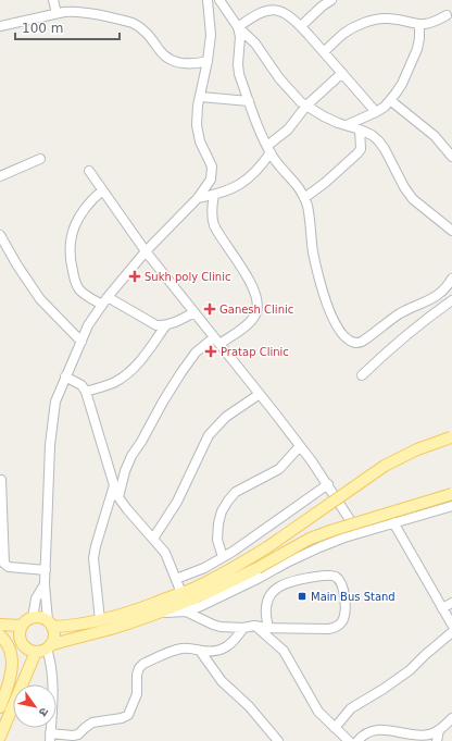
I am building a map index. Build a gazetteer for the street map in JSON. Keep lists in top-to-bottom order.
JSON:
{
  "places": {
    "health": ["Sukh poly Clinic", "Ganesh Clinic", "Pratap Clinic"],
    "transit": ["Main Bus Stand"]
  },
  "scale_bar": "100 m",
  "north": "bottom right"
}
